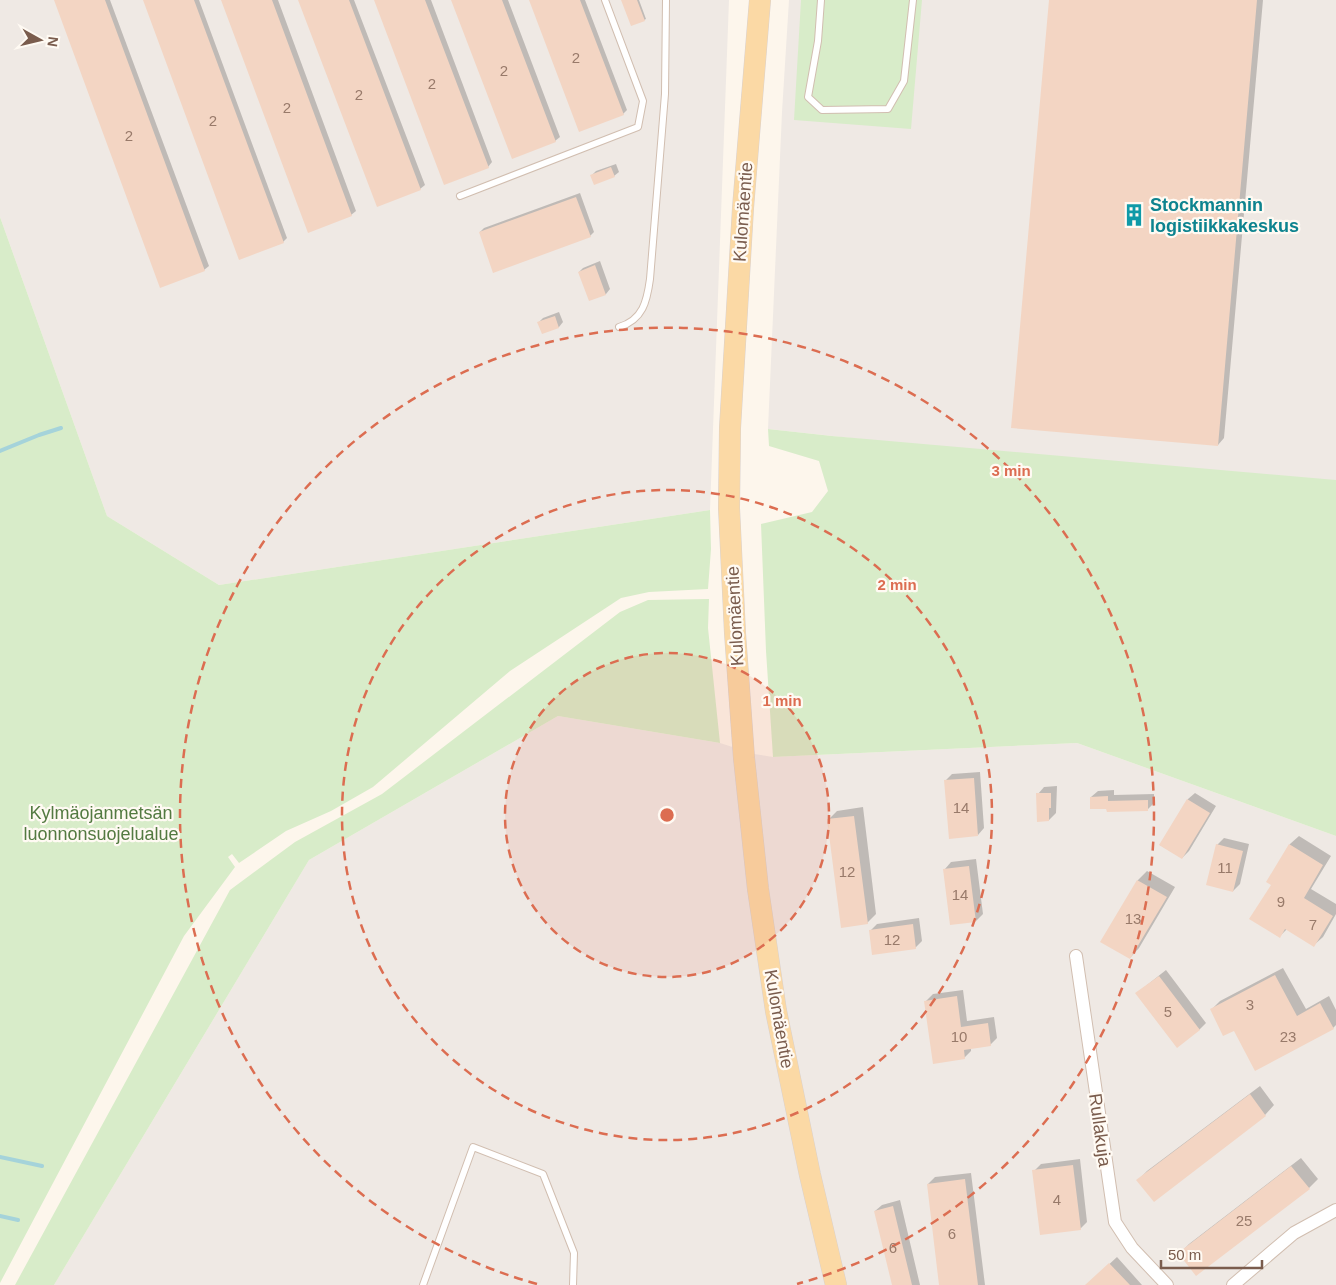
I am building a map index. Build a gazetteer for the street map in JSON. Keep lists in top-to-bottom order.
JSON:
{
  "streets": {
    "main road": ["Kulomäentie"],
    "street": ["Rullakuja"]
  },
  "parks": ["Kylmäojanmetsän luonnonsuojelualue"],
  "places": {
    "building": ["Stockmannin logistiikkakeskus"]
  },
  "house_numbers": [
    "2",
    "2",
    "2",
    "2",
    "2",
    "2",
    "2",
    "14",
    "11",
    "12",
    "14",
    "9",
    "13",
    "7",
    "12",
    "3",
    "5",
    "10",
    "23",
    "4",
    "25",
    "6",
    "6"
  ],
  "scale_bar": "50 m",
  "north": "right",
  "rings": ["3 min", "2 min", "1 min"]
}
